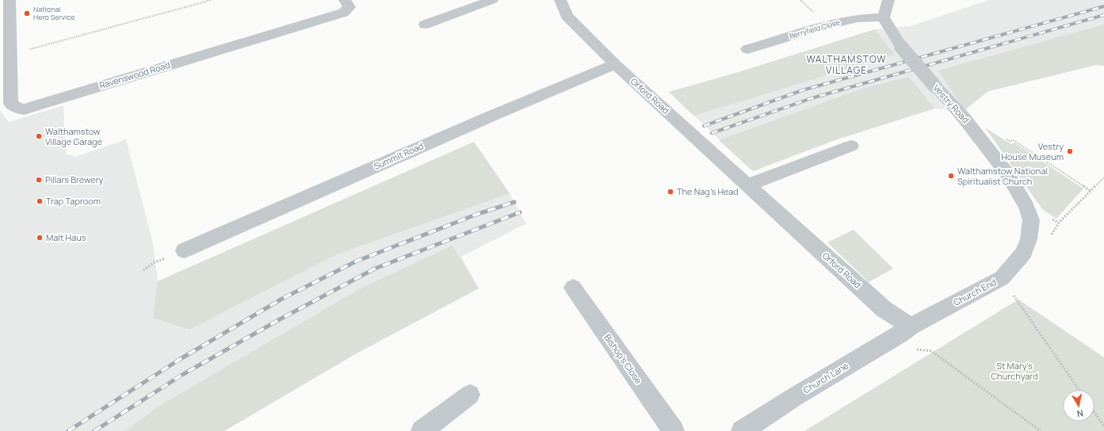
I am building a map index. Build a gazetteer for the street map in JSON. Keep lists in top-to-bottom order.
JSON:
{
  "streets": {
    "street": [
      "Berryfield Close",
      "Ravenswood Road",
      "Orford Road",
      "Vestry Road",
      "Summit Road",
      "Church End",
      "Bishop's Close",
      "Church Lane"
    ]
  },
  "crossings": [
    ["Berryfield Close", "Vestry Road"],
    ["Orford Road", "Summit Road"],
    ["Orford Road", "Church End"],
    ["Orford Road", "Church Lane"],
    ["Vestry Road", "Church End"],
    ["Church End", "Church Lane"]
  ],
  "districts": ["WALTHAMSTOW VILLAGE"],
  "parks": ["St Mary's Churchyard"],
  "places": [
    "National Hero Service",
    "Walthamstow Village Garage",
    "Vestry House Museum",
    "Walthamstow National Spiritualist Church",
    "Pillars Brewery",
    "The Nag's Head",
    "Trap Taproom",
    "Malt Haus"
  ],
  "north": "bottom"
}
